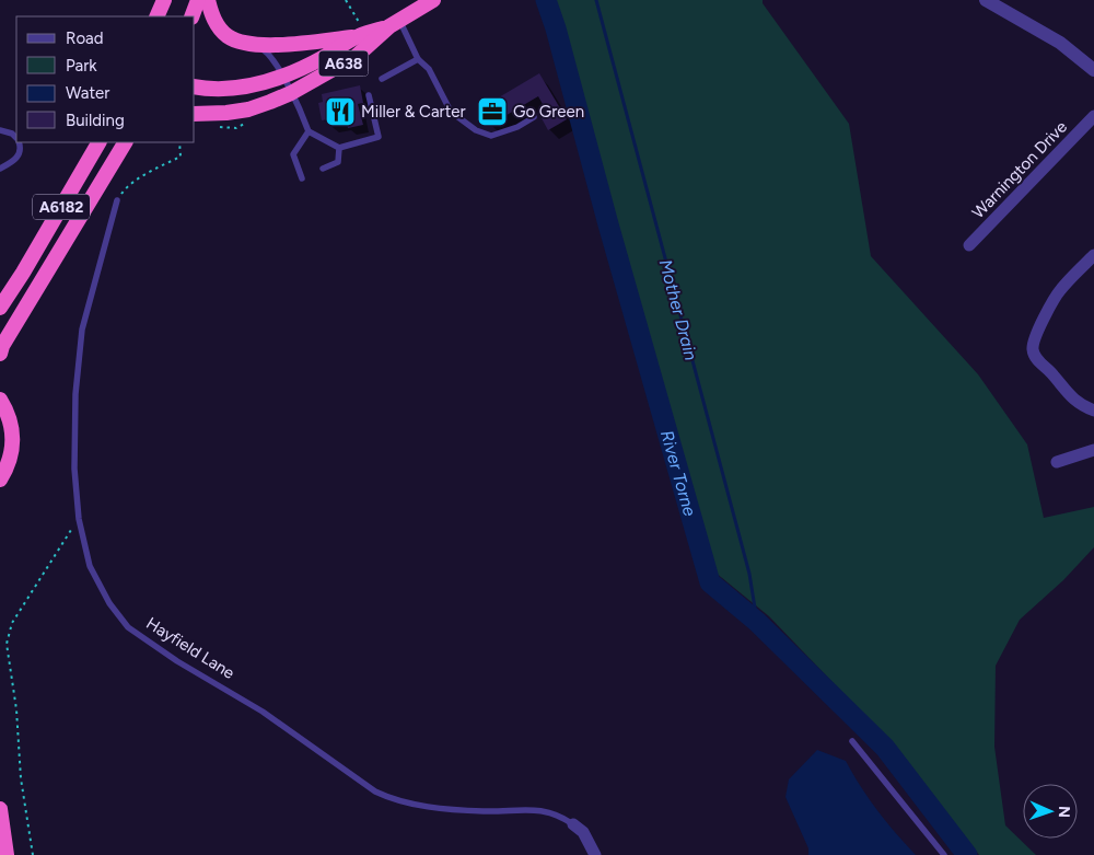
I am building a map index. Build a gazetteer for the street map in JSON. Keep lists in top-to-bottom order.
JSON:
{
  "streets": {
    "highway": ["A638", "A6182"],
    "street": ["Warnington Drive", "Hayfield Lane"]
  },
  "water": ["Mother Drain", "River Torne"],
  "places": {
    "restaurant": ["Miller & Carter"],
    "office": ["Go Green"]
  },
  "legend": [
    "Road",
    "Park",
    "Water",
    "Building"
  ],
  "north": "right"
}
